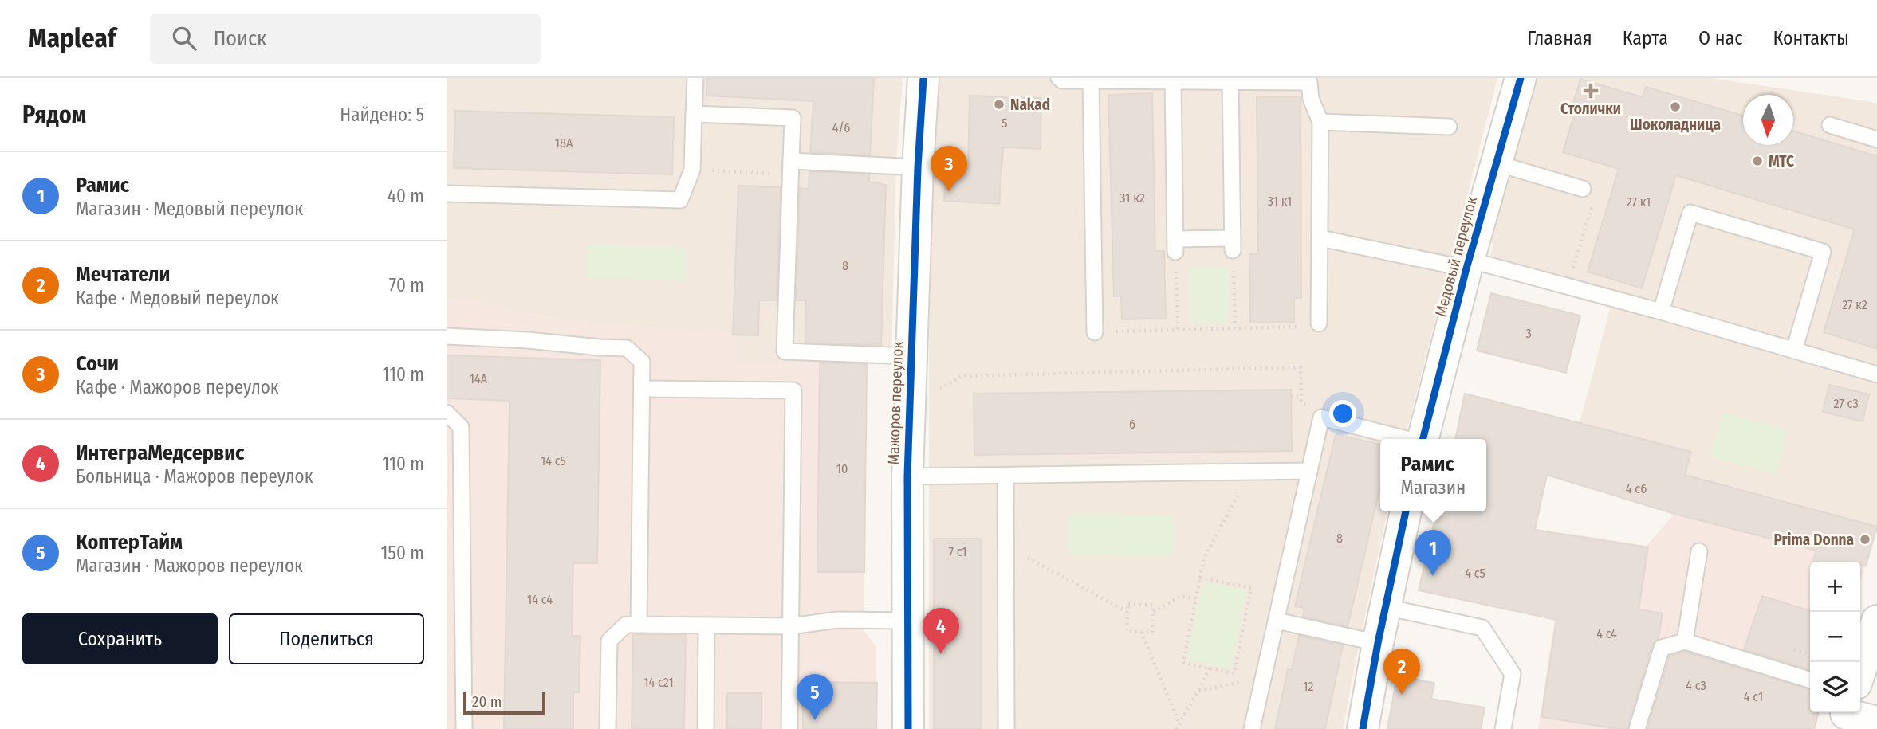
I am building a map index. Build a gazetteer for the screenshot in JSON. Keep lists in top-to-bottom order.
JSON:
{
  "streets": {
    "street": ["Медовый переулок", "Мажоров переулок"]
  },
  "places": {
    "health": ["Столички"],
    "other": [
      "Nakad",
      "Шоколадница",
      "МТС",
      "Prima Donna"
    ]
  },
  "house_numbers": [
    "5",
    "4/6",
    "18А",
    "31 к2",
    "31 к1",
    "27 к1",
    "8",
    "27 к2",
    "3",
    "14A",
    "27 с3",
    "6",
    "14 с5",
    "10",
    "4 с6",
    "8",
    "7 с1",
    "4 с5",
    "14 с4",
    "4 с4",
    "14 с21",
    "4 с3",
    "12",
    "4 с1"
  ],
  "scale_bar": "20 m",
  "north": "bottom",
  "page": {
    "header": "Mapleaf",
    "search": "Поиск",
    "nav": [
      "Главная",
      "Карта",
      "О нас",
      "Контакты"
    ],
    "heading": ["Рядом", "Найдено: 5"],
    "pins": [
      "3",
      "1",
      "4",
      "2",
      "5"
    ],
    "list": [
      {
        "mark": "1",
        "name": "Рамис",
        "note": "Магазин · Медовый переулок",
        "value": "40 m"
      },
      {
        "mark": "2",
        "name": "Мечтатели",
        "note": "Кафе · Медовый переулок",
        "value": "70 m"
      },
      {
        "mark": "3",
        "name": "Сочи",
        "note": "Кафе · Мажоров переулок",
        "value": "110 m"
      },
      {
        "mark": "4",
        "name": "ИнтеграМедсервис",
        "note": "Больница · Мажоров переулок",
        "value": "110 m"
      },
      {
        "mark": "5",
        "name": "КоптерТайм",
        "note": "Магазин · Мажоров переулок",
        "value": "150 m"
      }
    ],
    "popup": ["Рамис", "Магазин"],
    "map_buttons": ["+", "−"],
    "buttons": ["Сохранить", "Поделиться"],
    "scale": "20 m"
  }
}
